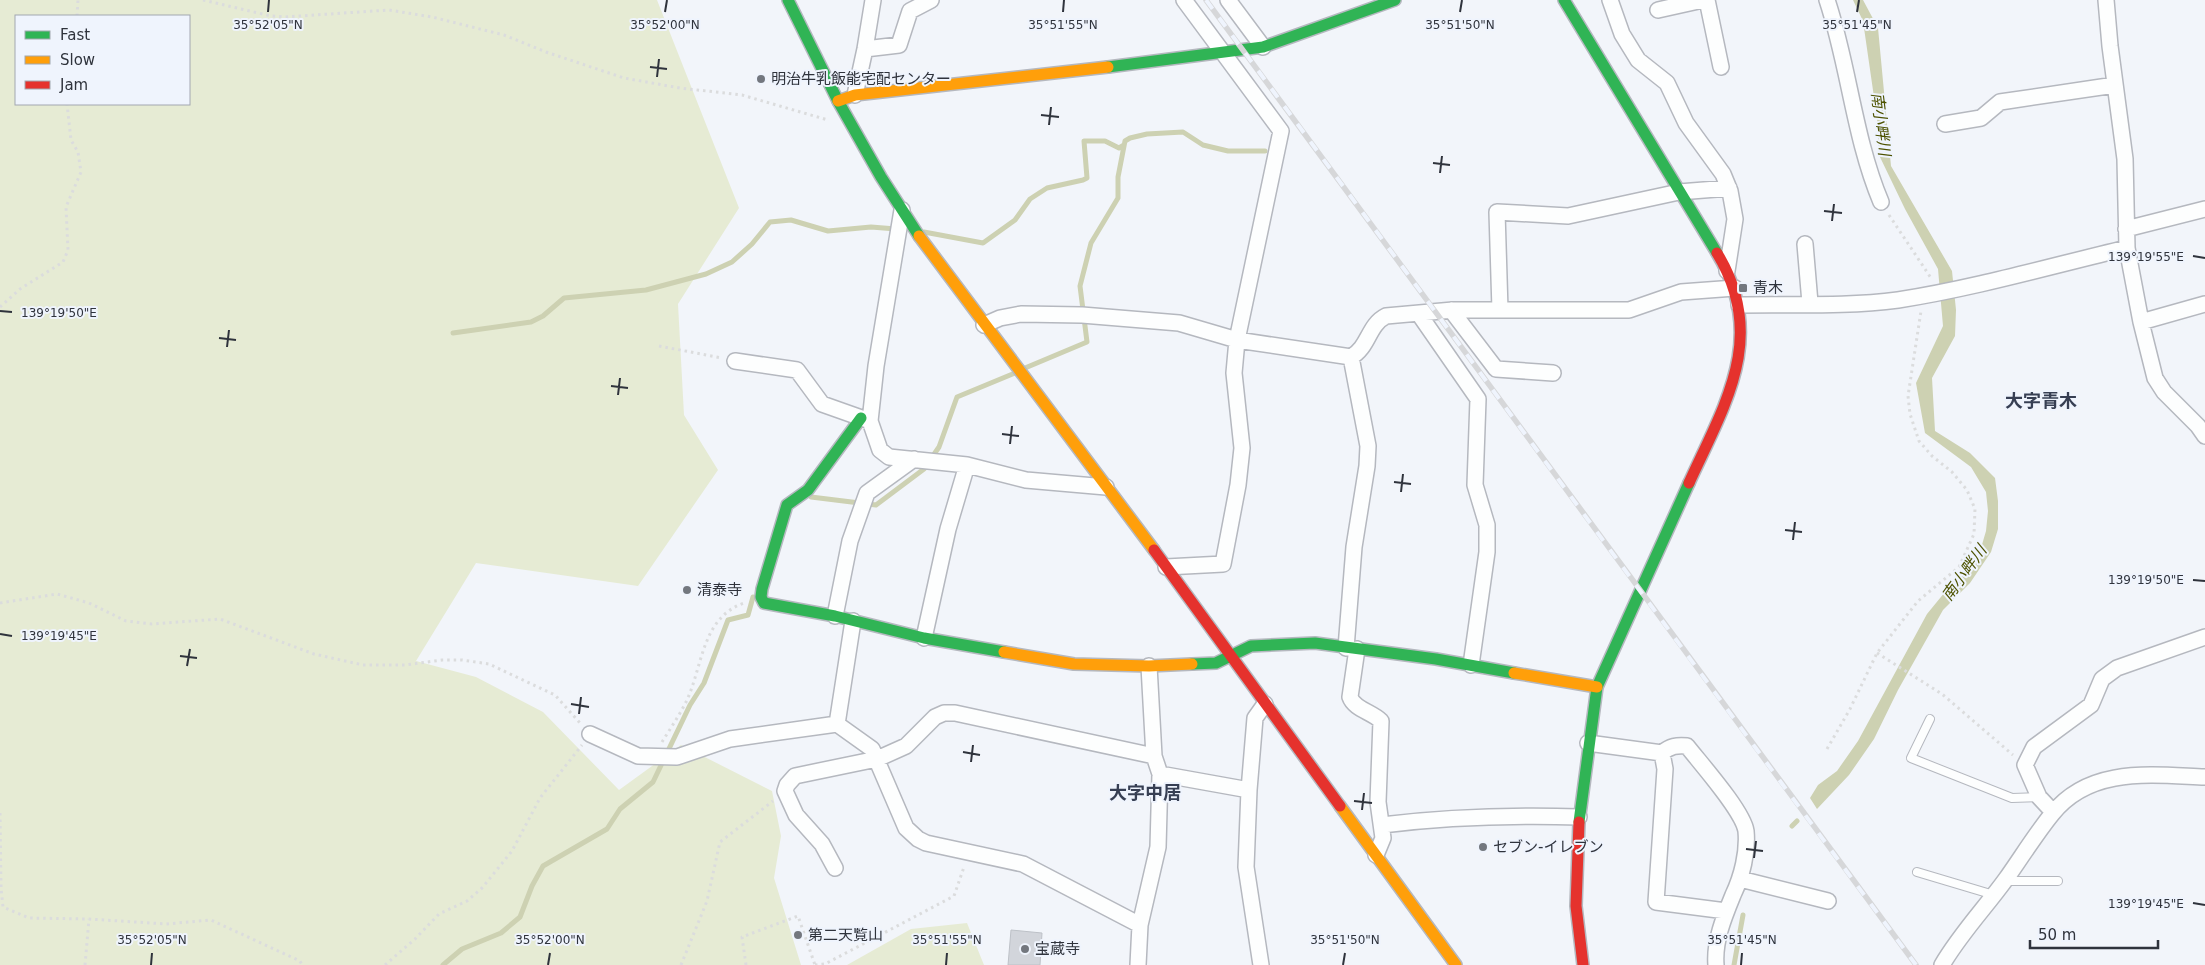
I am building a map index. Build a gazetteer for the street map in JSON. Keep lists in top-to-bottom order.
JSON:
{
  "districts": ["大字青木", "大字中居"],
  "water": ["南小畔川"],
  "places": {
    "other": [
      "明治牛乳飯能宅配センター",
      "清泰寺",
      "セブン-イレブン",
      "第二天覧山",
      "宝蔵寺"
    ],
    "transit": ["青木"]
  },
  "legend": ["Fast", "Slow", "Jam"],
  "scale_bar": "50 m",
  "coordinates": [
    "35°52'05\"N",
    "35°52'00\"N",
    "35°51'55\"N",
    "35°51'50\"N",
    "35°51'45\"N",
    "139°19'55\"E",
    "139°19'50\"E",
    "139°19'45\"E"
  ]
}
